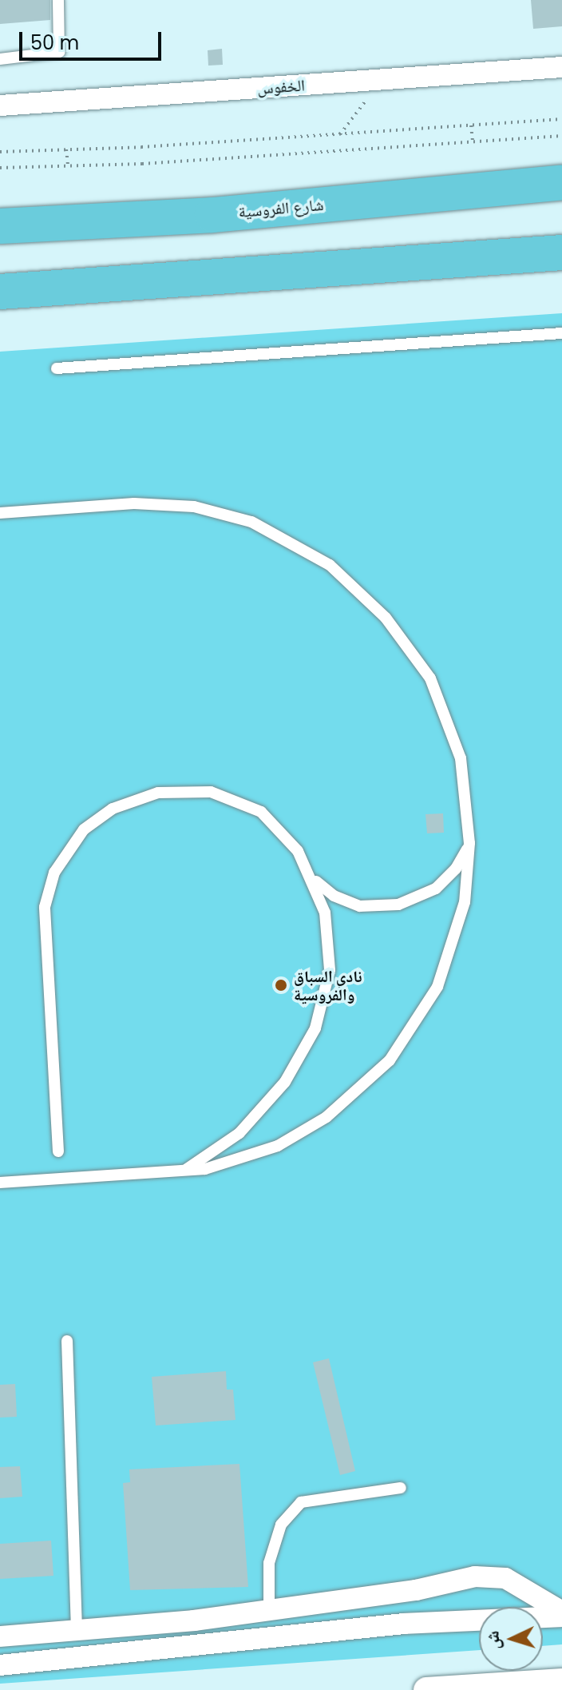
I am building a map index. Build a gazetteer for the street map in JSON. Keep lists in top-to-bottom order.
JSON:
{
  "streets": {
    "highway": ["شارع الفروسية"],
    "street": ["الخفوس"]
  },
  "places": ["نادي السباق والفروسية"],
  "scale_bar": "50 m",
  "north": "left"
}
